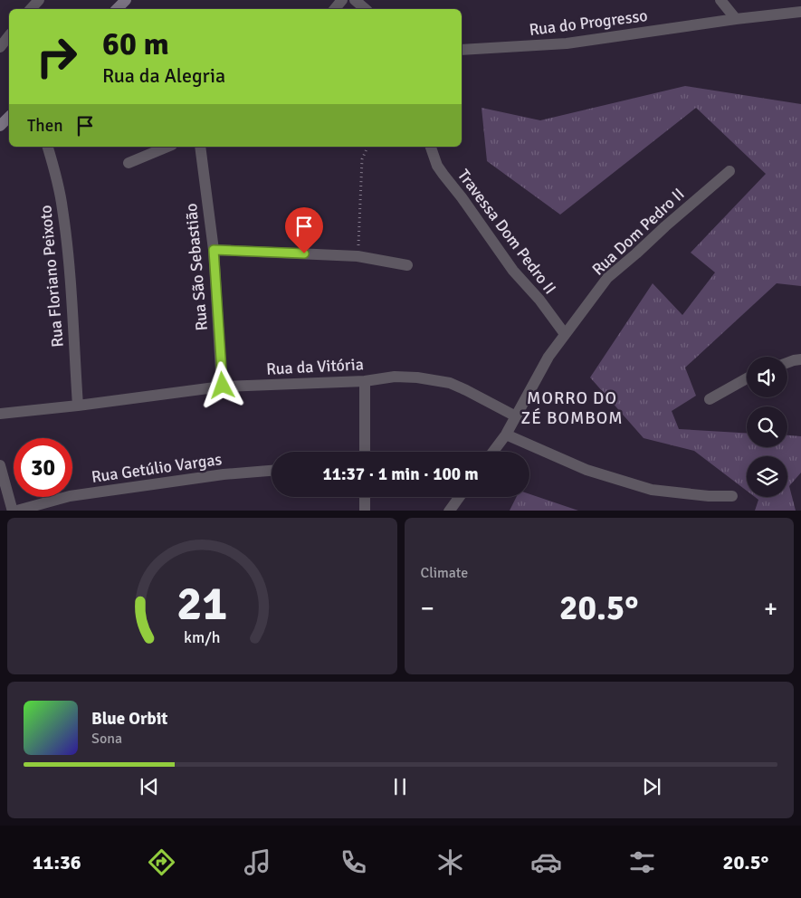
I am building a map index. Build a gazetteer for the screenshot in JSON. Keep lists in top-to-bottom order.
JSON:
{
  "streets": {
    "street": [
      "Rua do Progresso",
      "Travessa Dom Pedro II",
      "Rua Dom Pedro II",
      "Rua São Sebastião",
      "Rua Floriano Peixoto",
      "Rua da Vitória",
      "Rua Getúlio Vargas"
    ]
  },
  "crossings": [
    ["Travessa Dom Pedro II", "Rua Dom Pedro II"],
    ["Rua Dom Pedro II", "Rua da Vitória"],
    ["Rua São Sebastião", "Rua da Vitória"],
    ["Rua Floriano Peixoto", "Rua da Vitória"]
  ],
  "districts": ["MORRO DO ZÉ BOMBOM"],
  "page": {
    "turn": ["60 m", "Rua da Alegria"],
    "then": "Then",
    "limit": "30",
    "trip": "11:37 · 1 min · 100 m",
    "tile": "Climate",
    "heat": ["−", "20.5°", "+"],
    "song": ["Blue Orbit", "Sona"],
    "tabs": ["11:36", "20.5°"],
    "gauge": ["21", "km/h"]
  }
}
